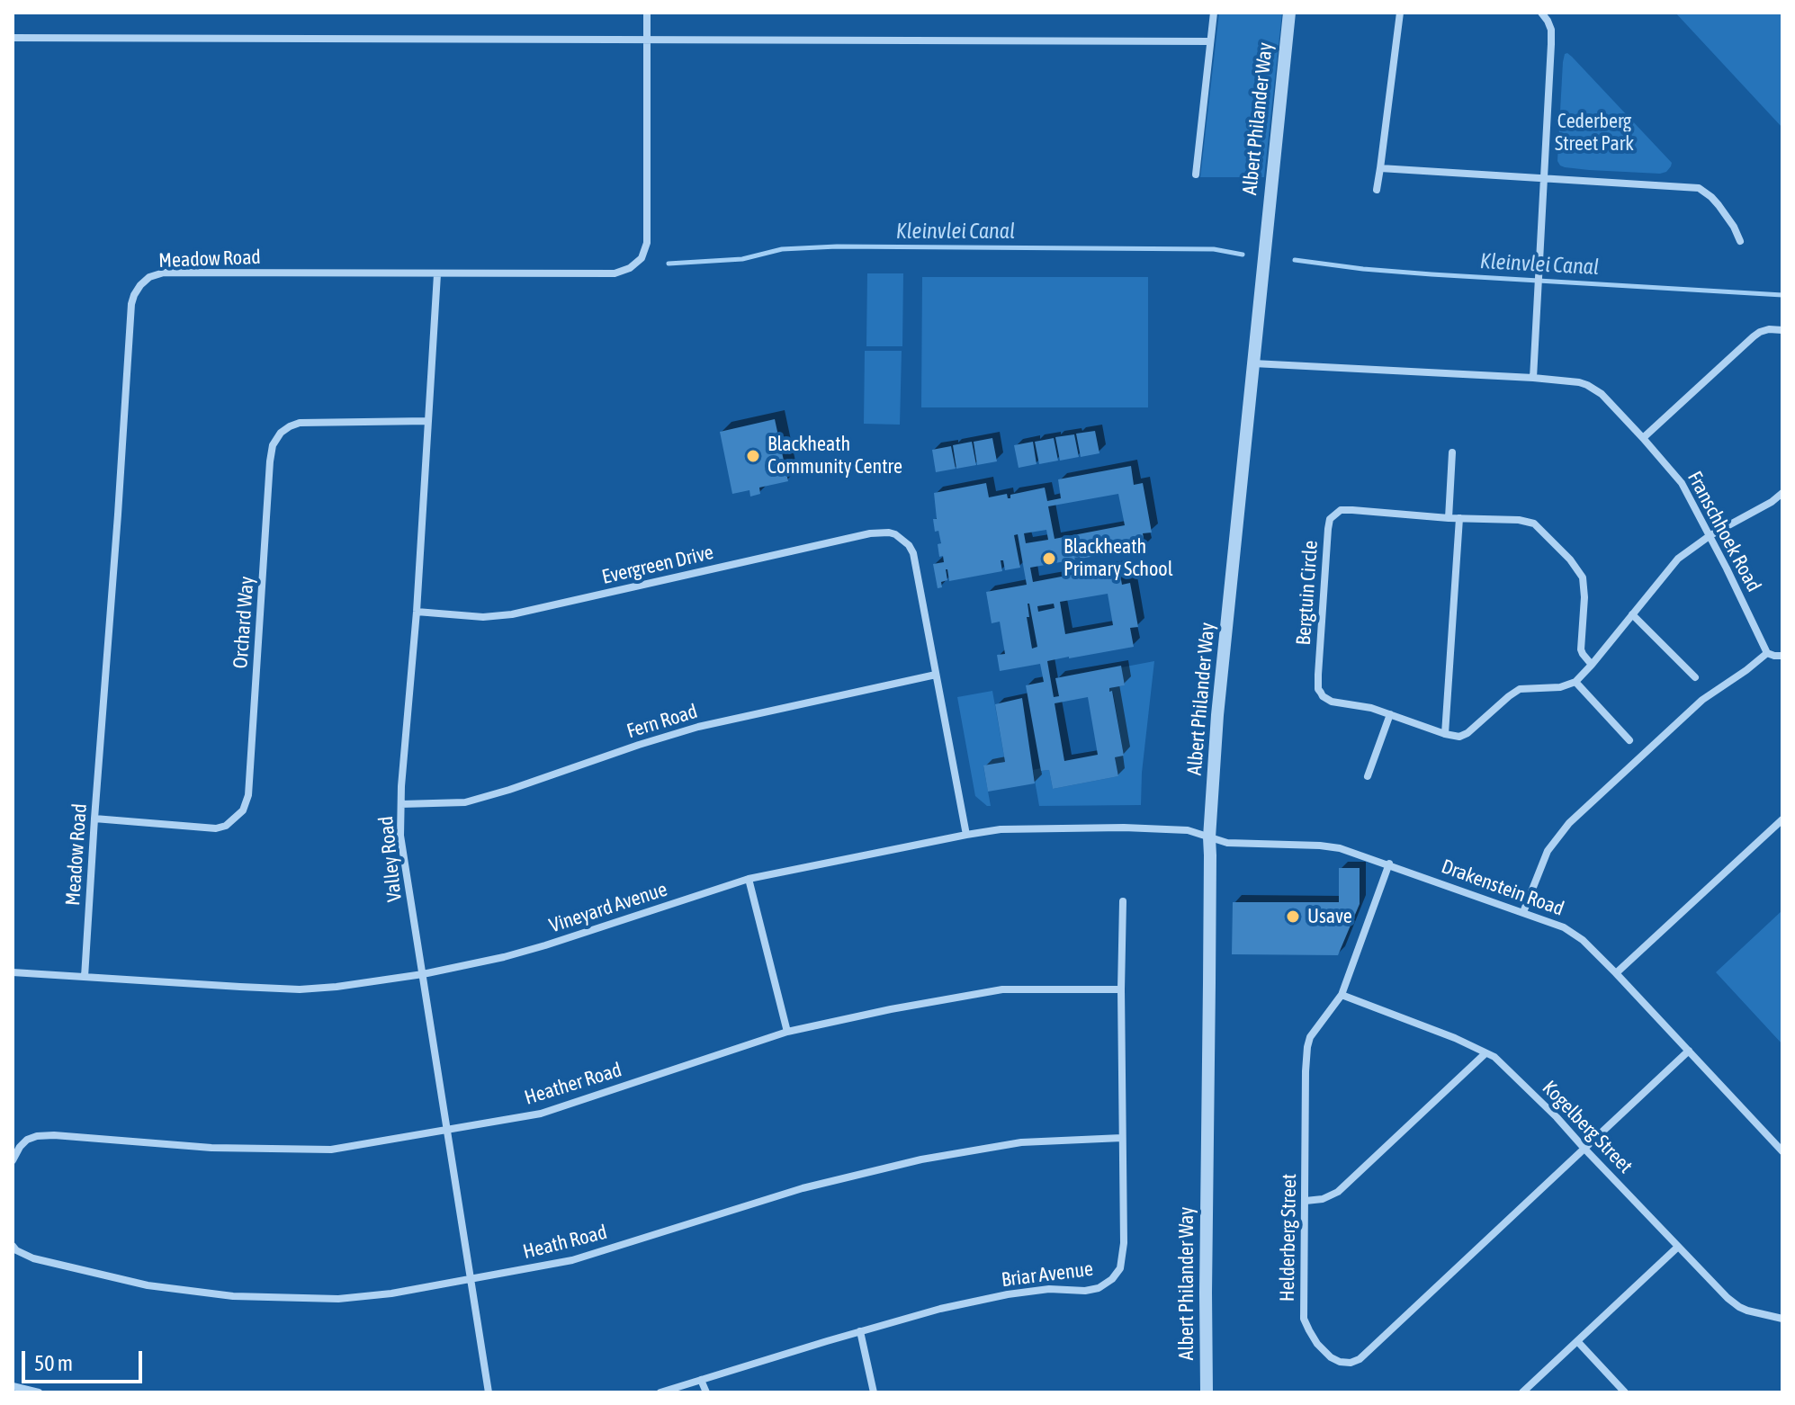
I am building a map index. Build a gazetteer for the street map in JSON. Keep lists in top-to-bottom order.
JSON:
{
  "streets": {
    "street": [
      "Albert Philander Way",
      "Meadow Road",
      "Franschhoek Road",
      "Evergreen Drive",
      "Bergtuin Circle",
      "Orchard Way",
      "Fern Road",
      "Valley Road",
      "Drakenstein Road",
      "Vineyard Avenue",
      "Heather Road",
      "Kogelberg Street",
      "Helderberg Street",
      "Heath Road",
      "Briar Avenue"
    ]
  },
  "crossings": [
    ["Albert Philander Way", "Franschhoek Road"],
    ["Albert Philander Way", "Drakenstein Road"],
    ["Albert Philander Way", "Vineyard Avenue"],
    ["Meadow Road", "Orchard Way"],
    ["Meadow Road", "Valley Road"],
    ["Meadow Road", "Vineyard Avenue"],
    ["Evergreen Drive", "Fern Road"],
    ["Evergreen Drive", "Valley Road"],
    ["Orchard Way", "Valley Road"],
    ["Fern Road", "Valley Road"],
    ["Valley Road", "Vineyard Avenue"],
    ["Valley Road", "Heather Road"],
    ["Valley Road", "Heath Road"],
    ["Drakenstein Road", "Vineyard Avenue"],
    ["Drakenstein Road", "Helderberg Street"],
    ["Heather Road", "Briar Avenue"],
    ["Kogelberg Street", "Helderberg Street"],
    ["Heath Road", "Briar Avenue"]
  ],
  "water": ["Kleinvlei Canal"],
  "parks": ["Cederberg Street Park"],
  "places": ["Blackheath Community Centre", "Blackheath Primary School", "Usave"],
  "scale_bar": "50 m"
}
